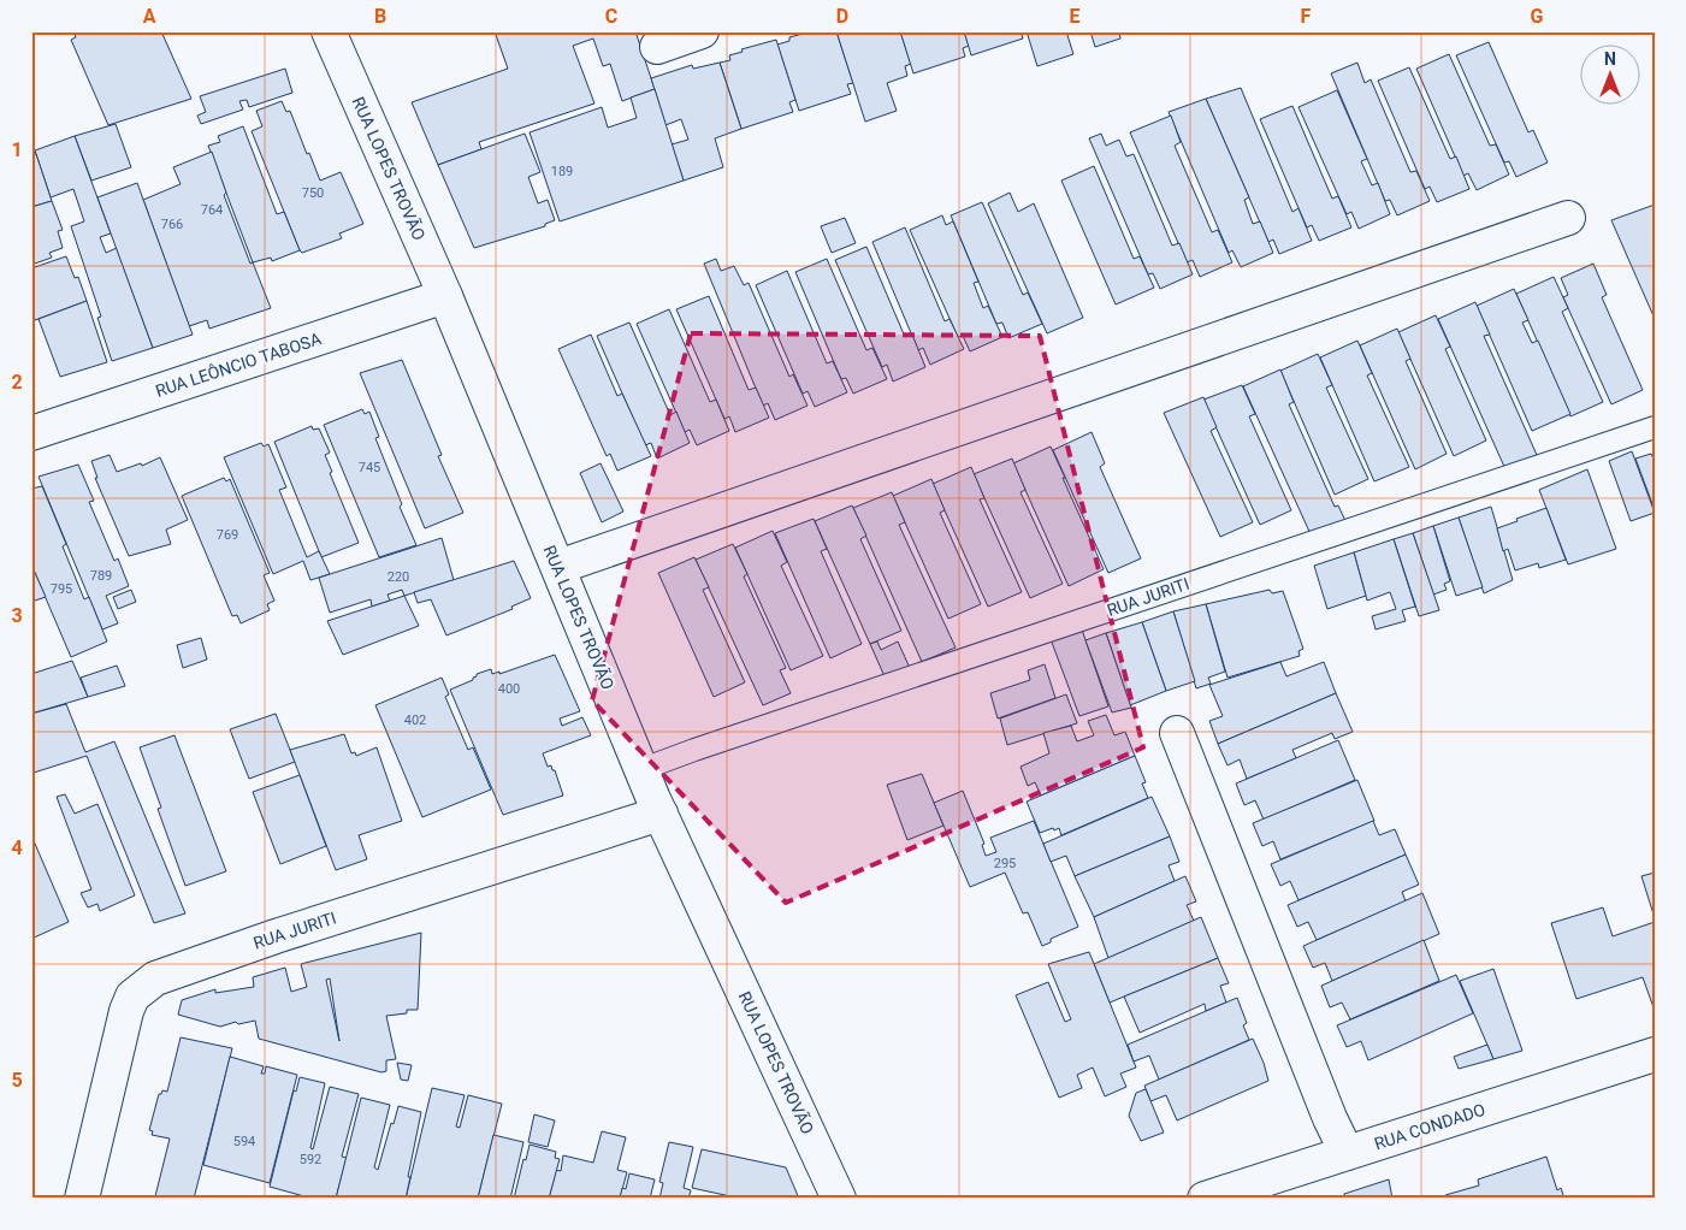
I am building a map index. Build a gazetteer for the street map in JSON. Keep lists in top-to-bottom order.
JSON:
{
  "streets": {
    "street": [
      "RUA LOPES TROVÃO",
      "RUA LEÔNCIO TABOSA",
      "RUA JURITI",
      "RUA CONDADO"
    ]
  },
  "crossings": [
    ["RUA LOPES TROVÃO", "RUA LEÔNCIO TABOSA"],
    ["RUA LOPES TROVÃO", "RUA JURITI"]
  ],
  "house_numbers": [
    "189",
    "750",
    "764",
    "766",
    "745",
    "769",
    "789",
    "220",
    "795",
    "400",
    "402",
    "295",
    "594",
    "592"
  ],
  "north": "top",
  "grid": {
    "columns": [
      "A",
      "B",
      "C",
      "D",
      "E",
      "F",
      "G"
    ],
    "rows": [
      "1",
      "2",
      "3",
      "4",
      "5"
    ]
  }
}
